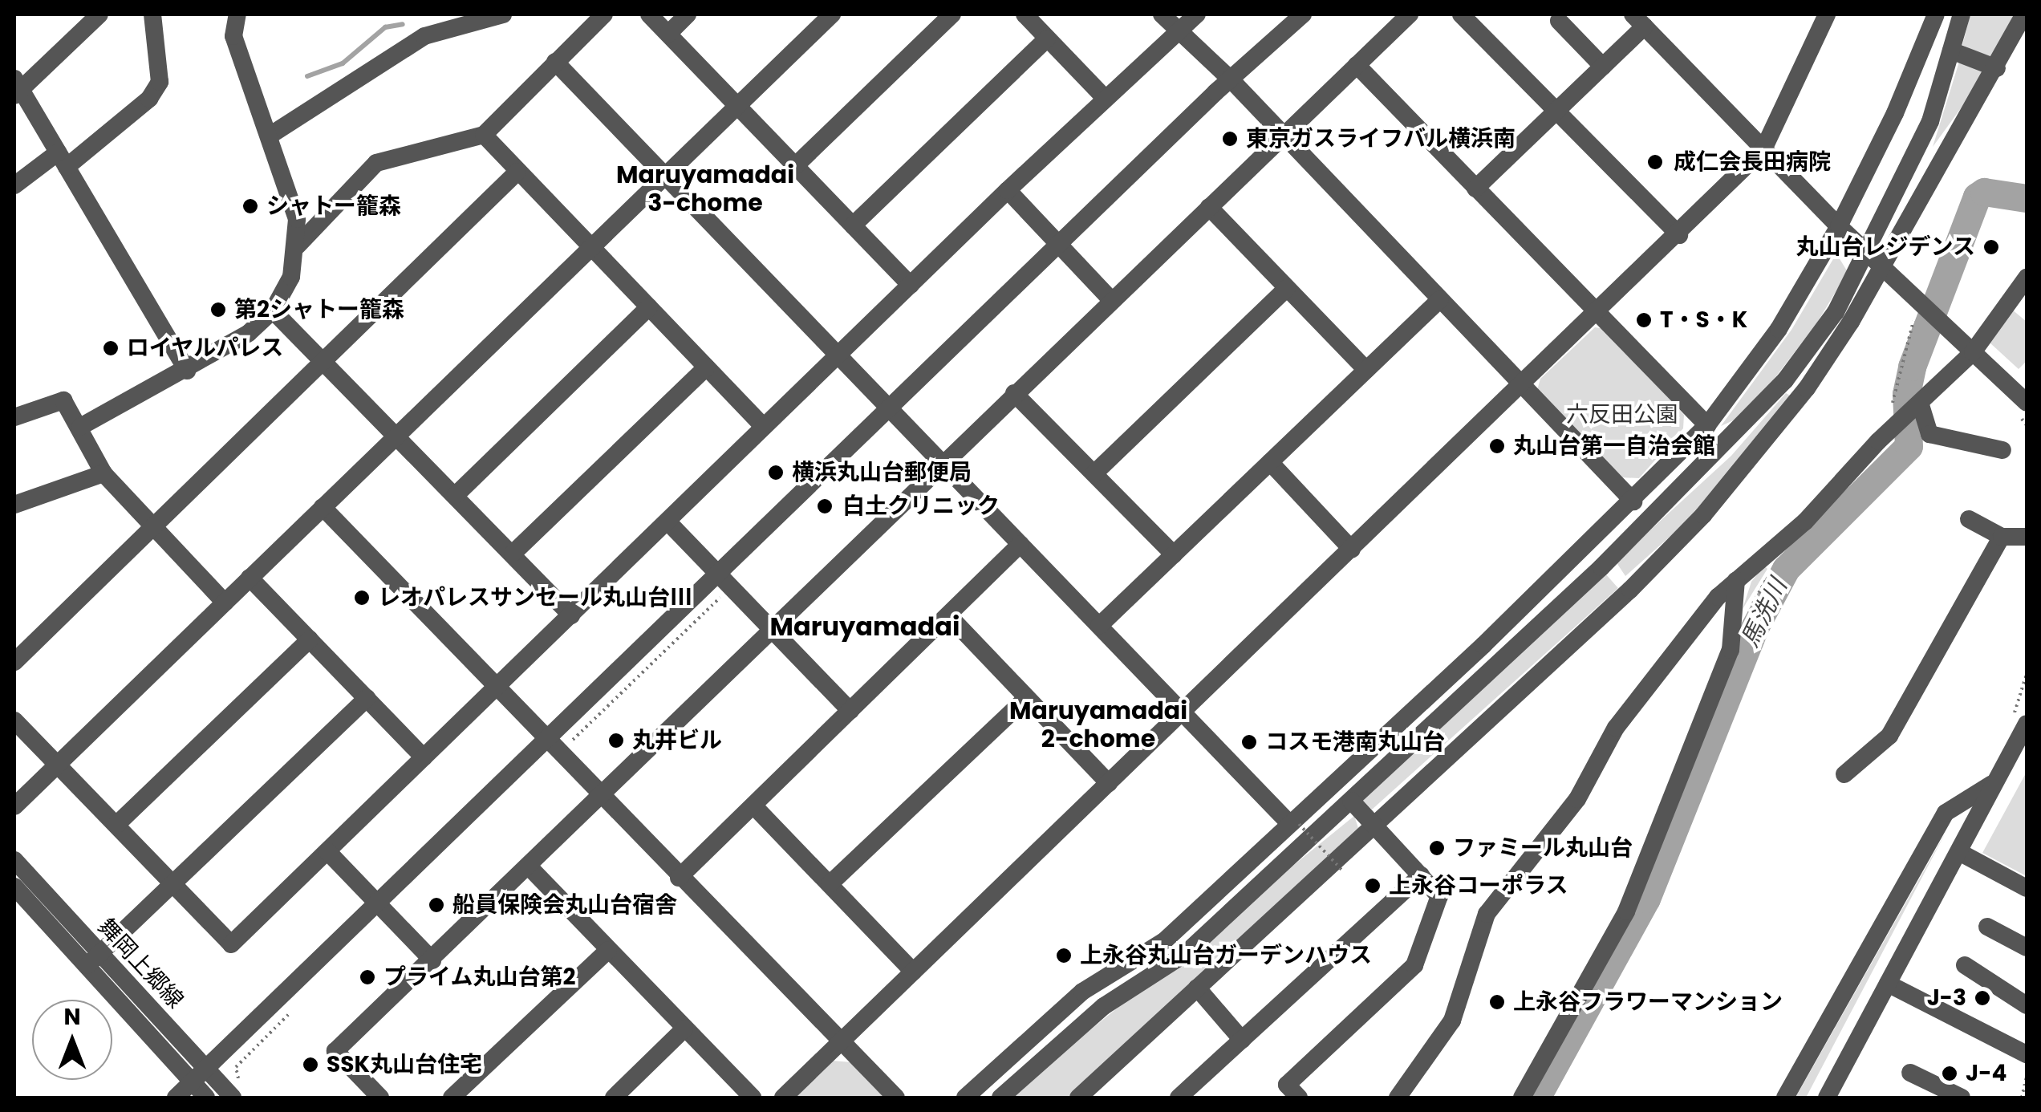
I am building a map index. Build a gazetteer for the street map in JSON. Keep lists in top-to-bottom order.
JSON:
{
  "streets": {
    "street": ["舞岡上郷線"]
  },
  "districts": ["Maruyamadai 3-chome", "Maruyamadai", "Maruyamadai 2-chome"],
  "water": ["馬洗川"],
  "parks": ["六反田公園"],
  "places": [
    "東京ガスライフバル横浜南",
    "成仁会長田病院",
    "シャトー籠森",
    "丸山台レジデンス",
    "第2シャトー籠森",
    "T・S・K",
    "ロイヤルパレス",
    "丸山台第一自治会館",
    "横浜丸山台郵便局",
    "白土クリニック",
    "レオパレスサンセール丸山台Ⅲ",
    "丸井ビル",
    "コスモ港南丸山台",
    "ファミール丸山台",
    "上永谷コーポラス",
    "船員保険会丸山台宿舎",
    "上永谷丸山台ガーデンハウス",
    "プライム丸山台第2",
    "J-3",
    "上永谷フラワーマンション",
    "SSK丸山台住宅",
    "J-4"
  ],
  "north": "top"
}
